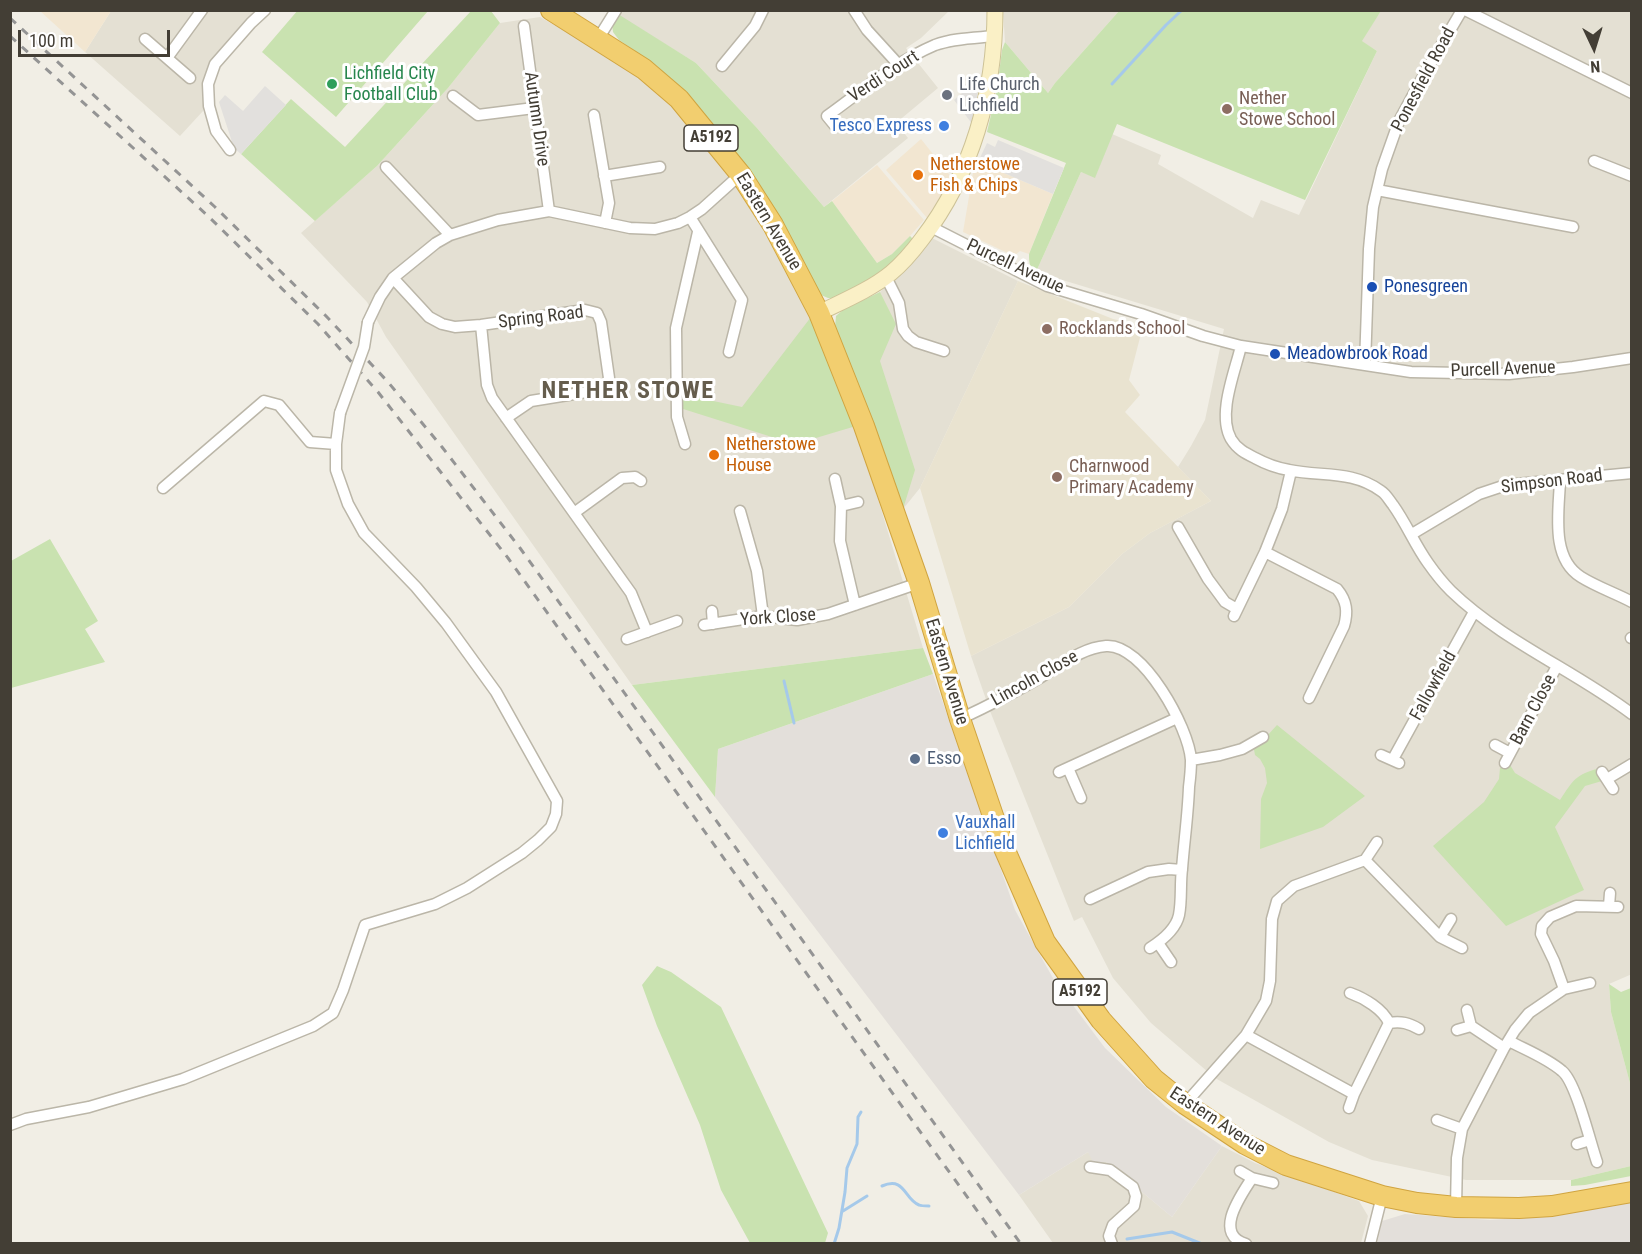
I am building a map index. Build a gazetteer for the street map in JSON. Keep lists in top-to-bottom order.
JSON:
{
  "streets": {
    "highway": ["A5192", "Eastern Avenue"],
    "street": [
      "Verdi Court",
      "Ponesfield Road",
      "Autumn Drive",
      "Purcell Avenue",
      "Spring Road",
      "Simpson Road",
      "York Close",
      "Lincoln Close",
      "Fallowfield",
      "Barn Close"
    ]
  },
  "crossings": [
    ["Ponesfield Road", "Purcell Avenue"],
    ["Eastern Avenue", "York Close"],
    ["Eastern Avenue", "Lincoln Close"]
  ],
  "districts": ["NETHER STOWE"],
  "places": [
    "Lichfield City Football Club",
    "Life Church Lichfield",
    "Nether Stowe School",
    "Tesco Express",
    "Netherstowe Fish & Chips",
    "Ponesgreen",
    "Rocklands School",
    "Meadowbrook Road",
    "Netherstowe House",
    "Charnwood Primary Academy",
    "Esso",
    "Vauxhall Lichfield"
  ],
  "scale_bar": "100 m",
  "north": "bottom"
}
